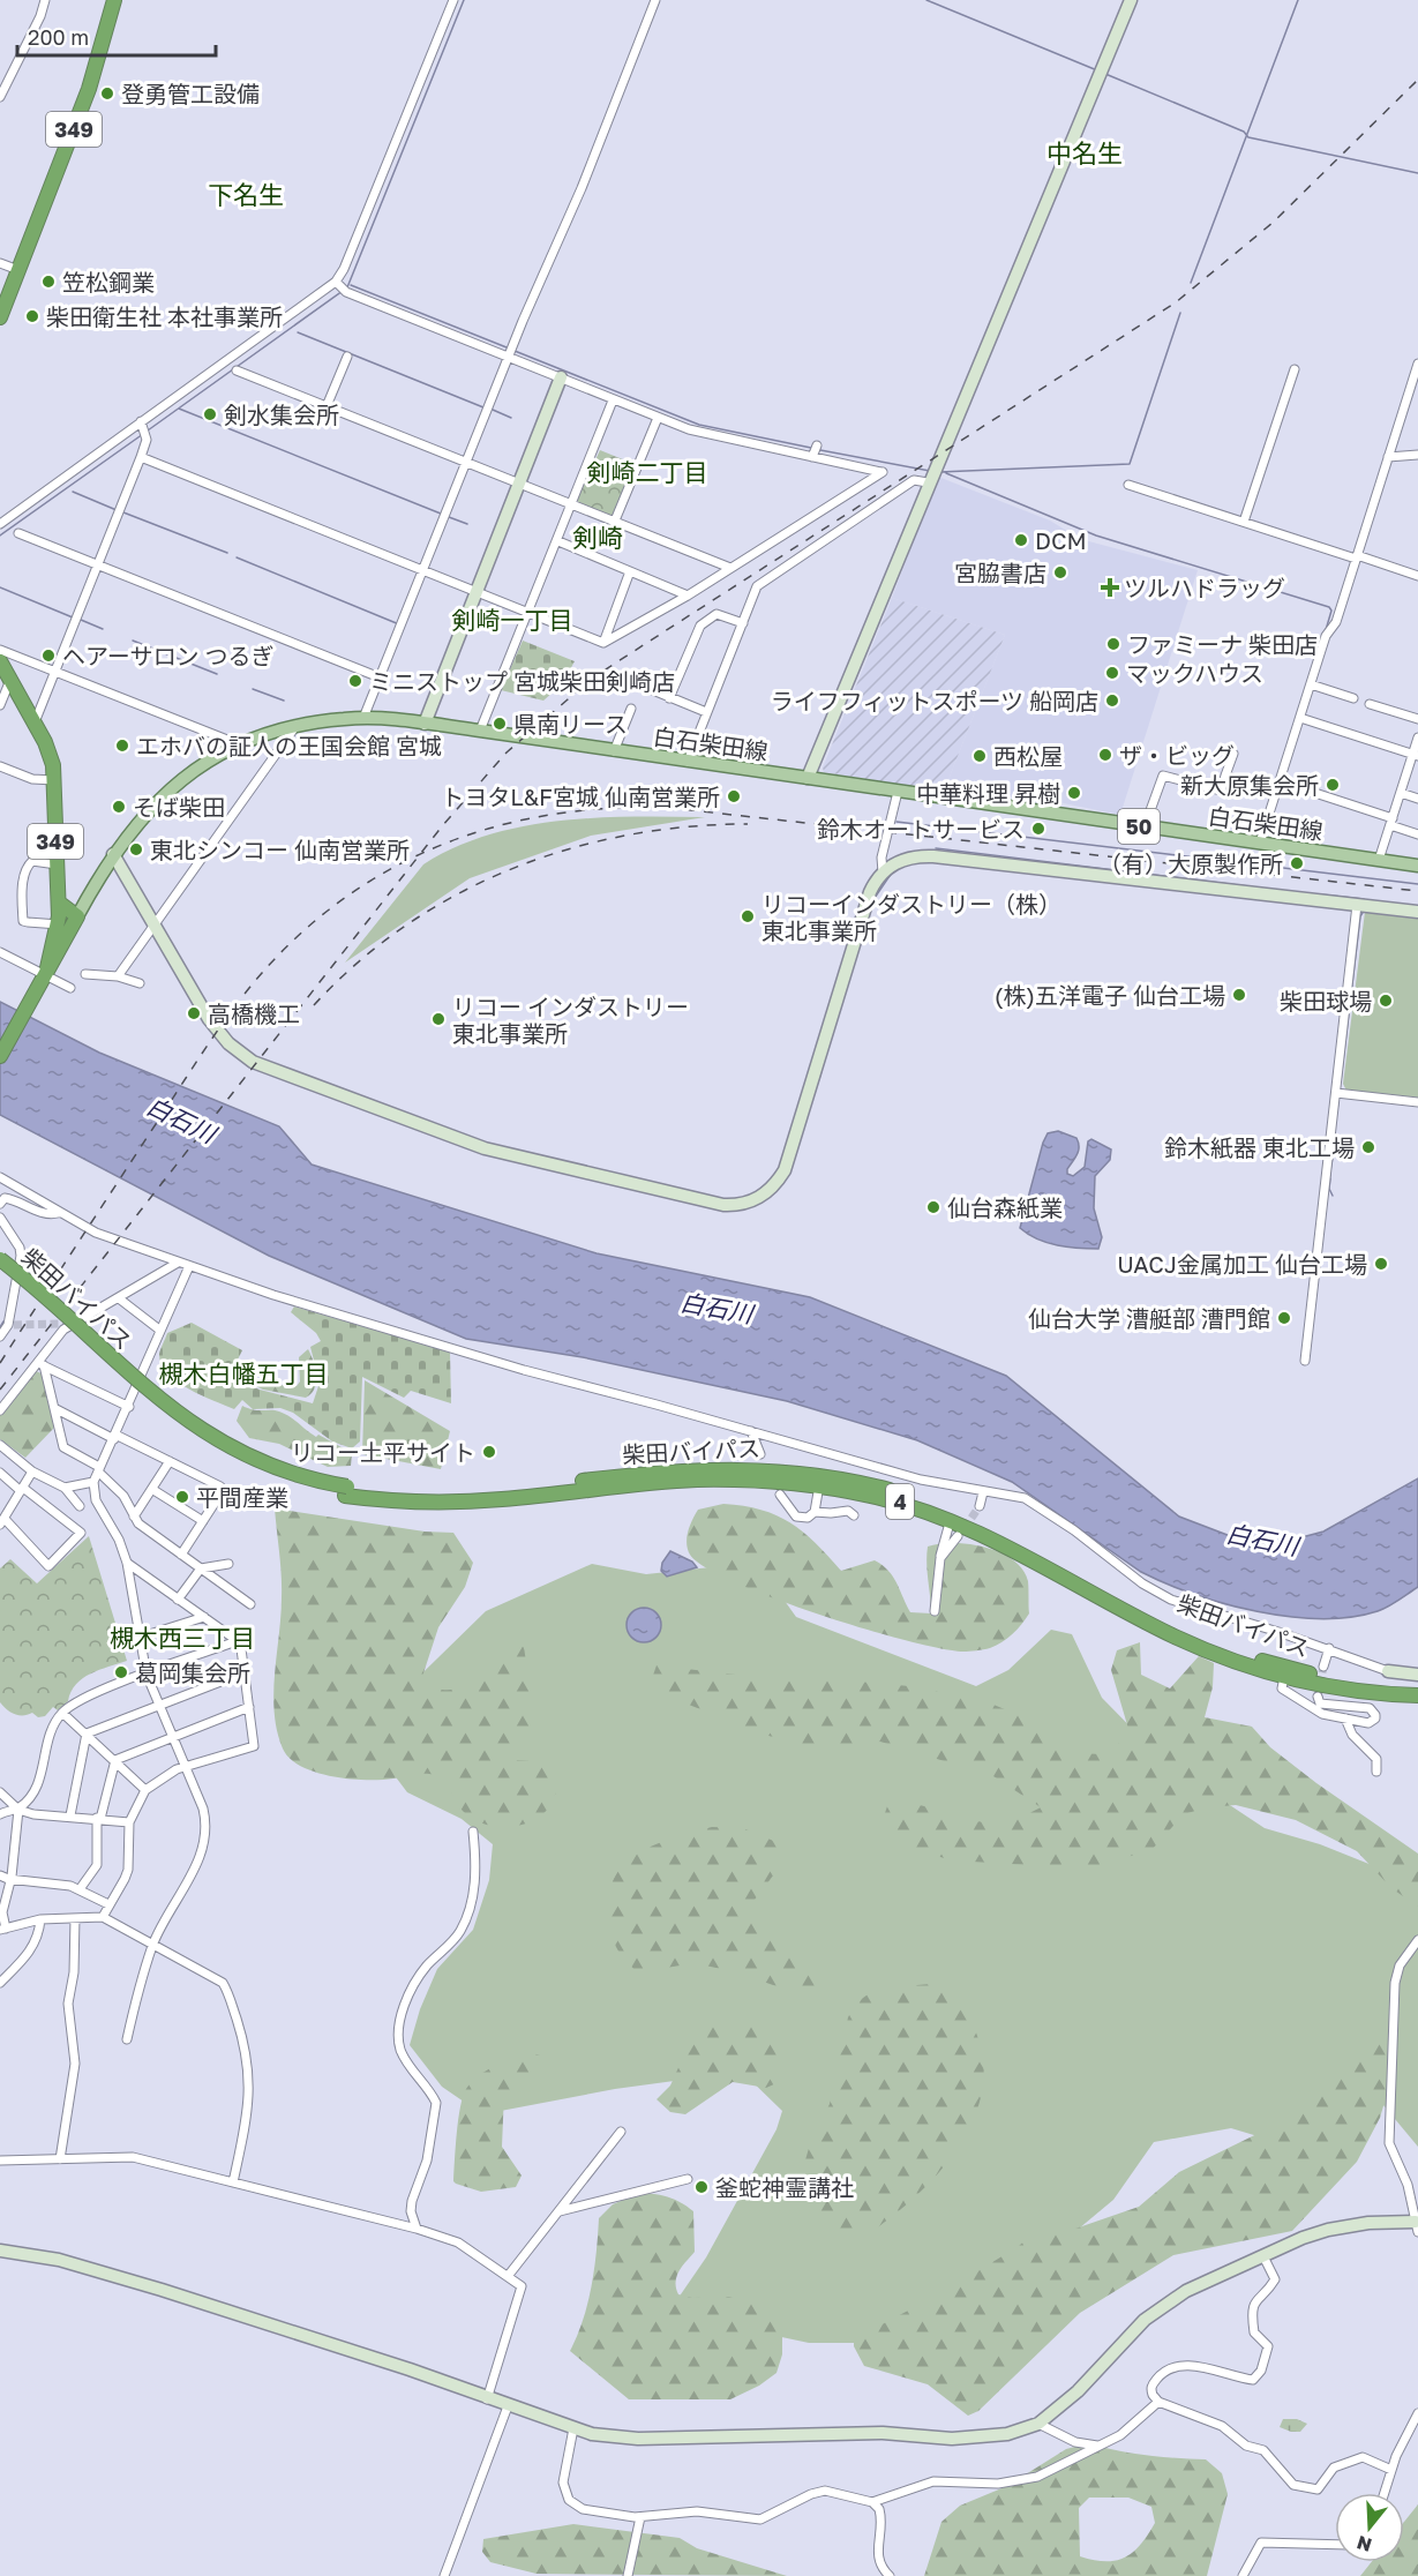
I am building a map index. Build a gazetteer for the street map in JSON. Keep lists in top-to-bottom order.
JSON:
{
  "streets": {
    "highway": ["349", "柴田バイパス", "4"],
    "main road": ["白石柴田線", "50"]
  },
  "crossings": [
    ["349", "白石柴田線"]
  ],
  "districts": [
    "中名生",
    "下名生",
    "剣崎二丁目",
    "剣崎",
    "剣崎一丁目",
    "槻木白幡五丁目",
    "槻木西三丁目"
  ],
  "water": ["白石川"],
  "places": {
    "other": [
      "登勇管工設備",
      "笠松鋼業",
      "柴田衛生社 本社事業所",
      "剣水集会所",
      "DCM",
      "宮脇書店",
      "ファミーナ 柴田店",
      "ヘアーサロン つるぎ",
      "マックハウス",
      "ミニストップ 宮城柴田剣崎店",
      "ライフフィットスポーツ 船岡店",
      "県南リース",
      "エホバの証人の王国会館 宮城",
      "ザ・ビッグ",
      "西松屋",
      "新大原集会所",
      "中華料理 昇樹",
      "トヨタL&F宮城 仙南営業所",
      "そば柴田",
      "鈴木オートサービス",
      "東北シンコー 仙南営業所",
      "（有）大原製作所",
      "リコーインダストリー（株） 東北事業所",
      "(株)五洋電子 仙台工場",
      "柴田球場",
      "高橋機工",
      "リコー インダストリー 東北事業所",
      "鈴木紙器 東北工場",
      "仙台森紙業",
      "UACJ金属加工 仙台工場",
      "仙台大学 漕艇部 漕門館",
      "リコー土平サイト",
      "平間産業",
      "葛岡集会所",
      "釜蛇神霊講社"
    ],
    "health": ["ツルハドラッグ"]
  },
  "scale_bar": "200 m",
  "north": "bottom"
}
